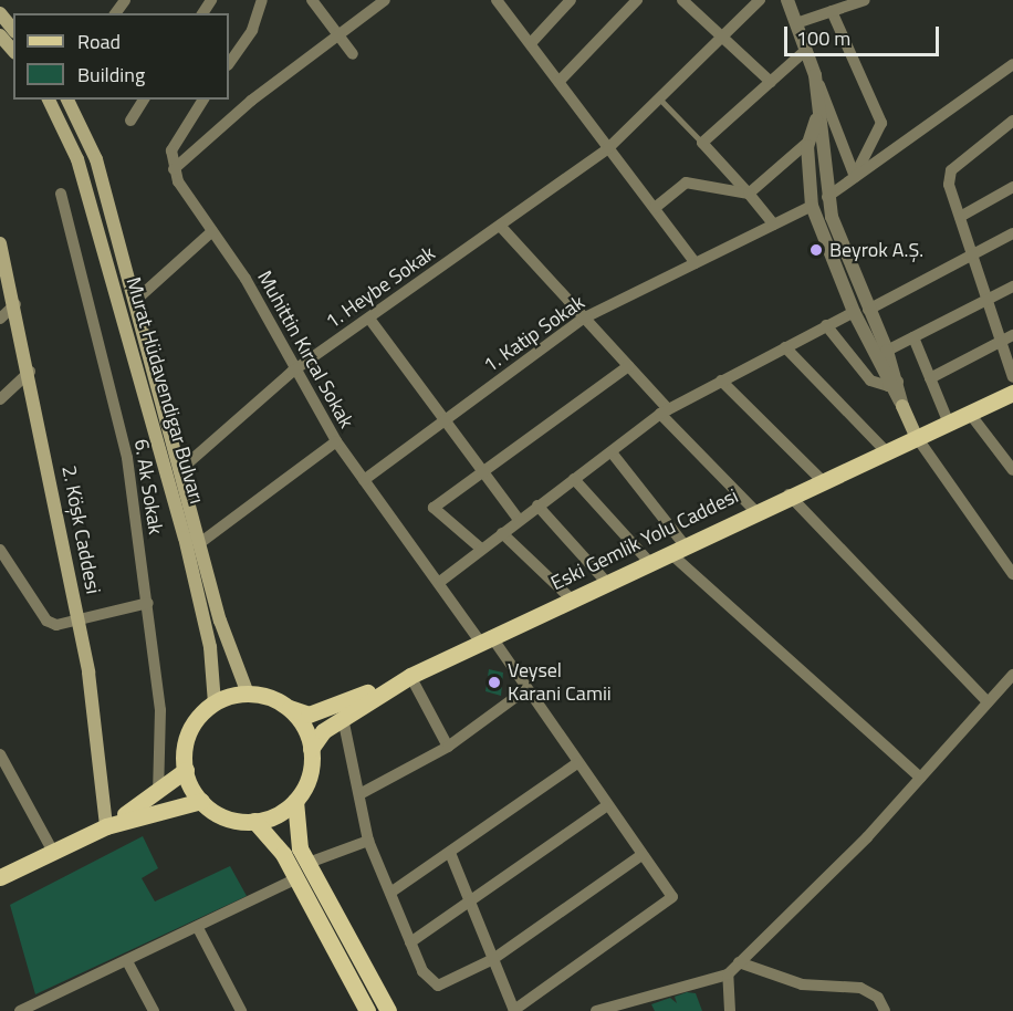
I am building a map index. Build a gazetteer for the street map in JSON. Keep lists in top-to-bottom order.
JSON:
{
  "streets": {
    "main road": ["Murat Hüdavendigar Bulvarı", "2. Köşk Caddesi", "Eski Gemlik Yolu Caddesi"],
    "street": [
      "1. Heybe Sokak",
      "1. Katip Sokak",
      "Muhittin Kırcal Sokak",
      "6. Ak Sokak"
    ]
  },
  "crossings": [
    ["1. Heybe Sokak", "Muhittin Kırcal Sokak"],
    ["1. Heybe Sokak", "Murat Hüdavendigar Bulvarı"],
    ["1. Katip Sokak", "Muhittin Kırcal Sokak"],
    ["Muhittin Kırcal Sokak", "Eski Gemlik Yolu Caddesi"],
    ["Murat Hüdavendigar Bulvarı", "Eski Gemlik Yolu Caddesi"]
  ],
  "places": ["Beyrok A.Ş.", "Veysel Karani Camii"],
  "legend": ["Road", "Building"],
  "scale_bar": "100 m"
}
